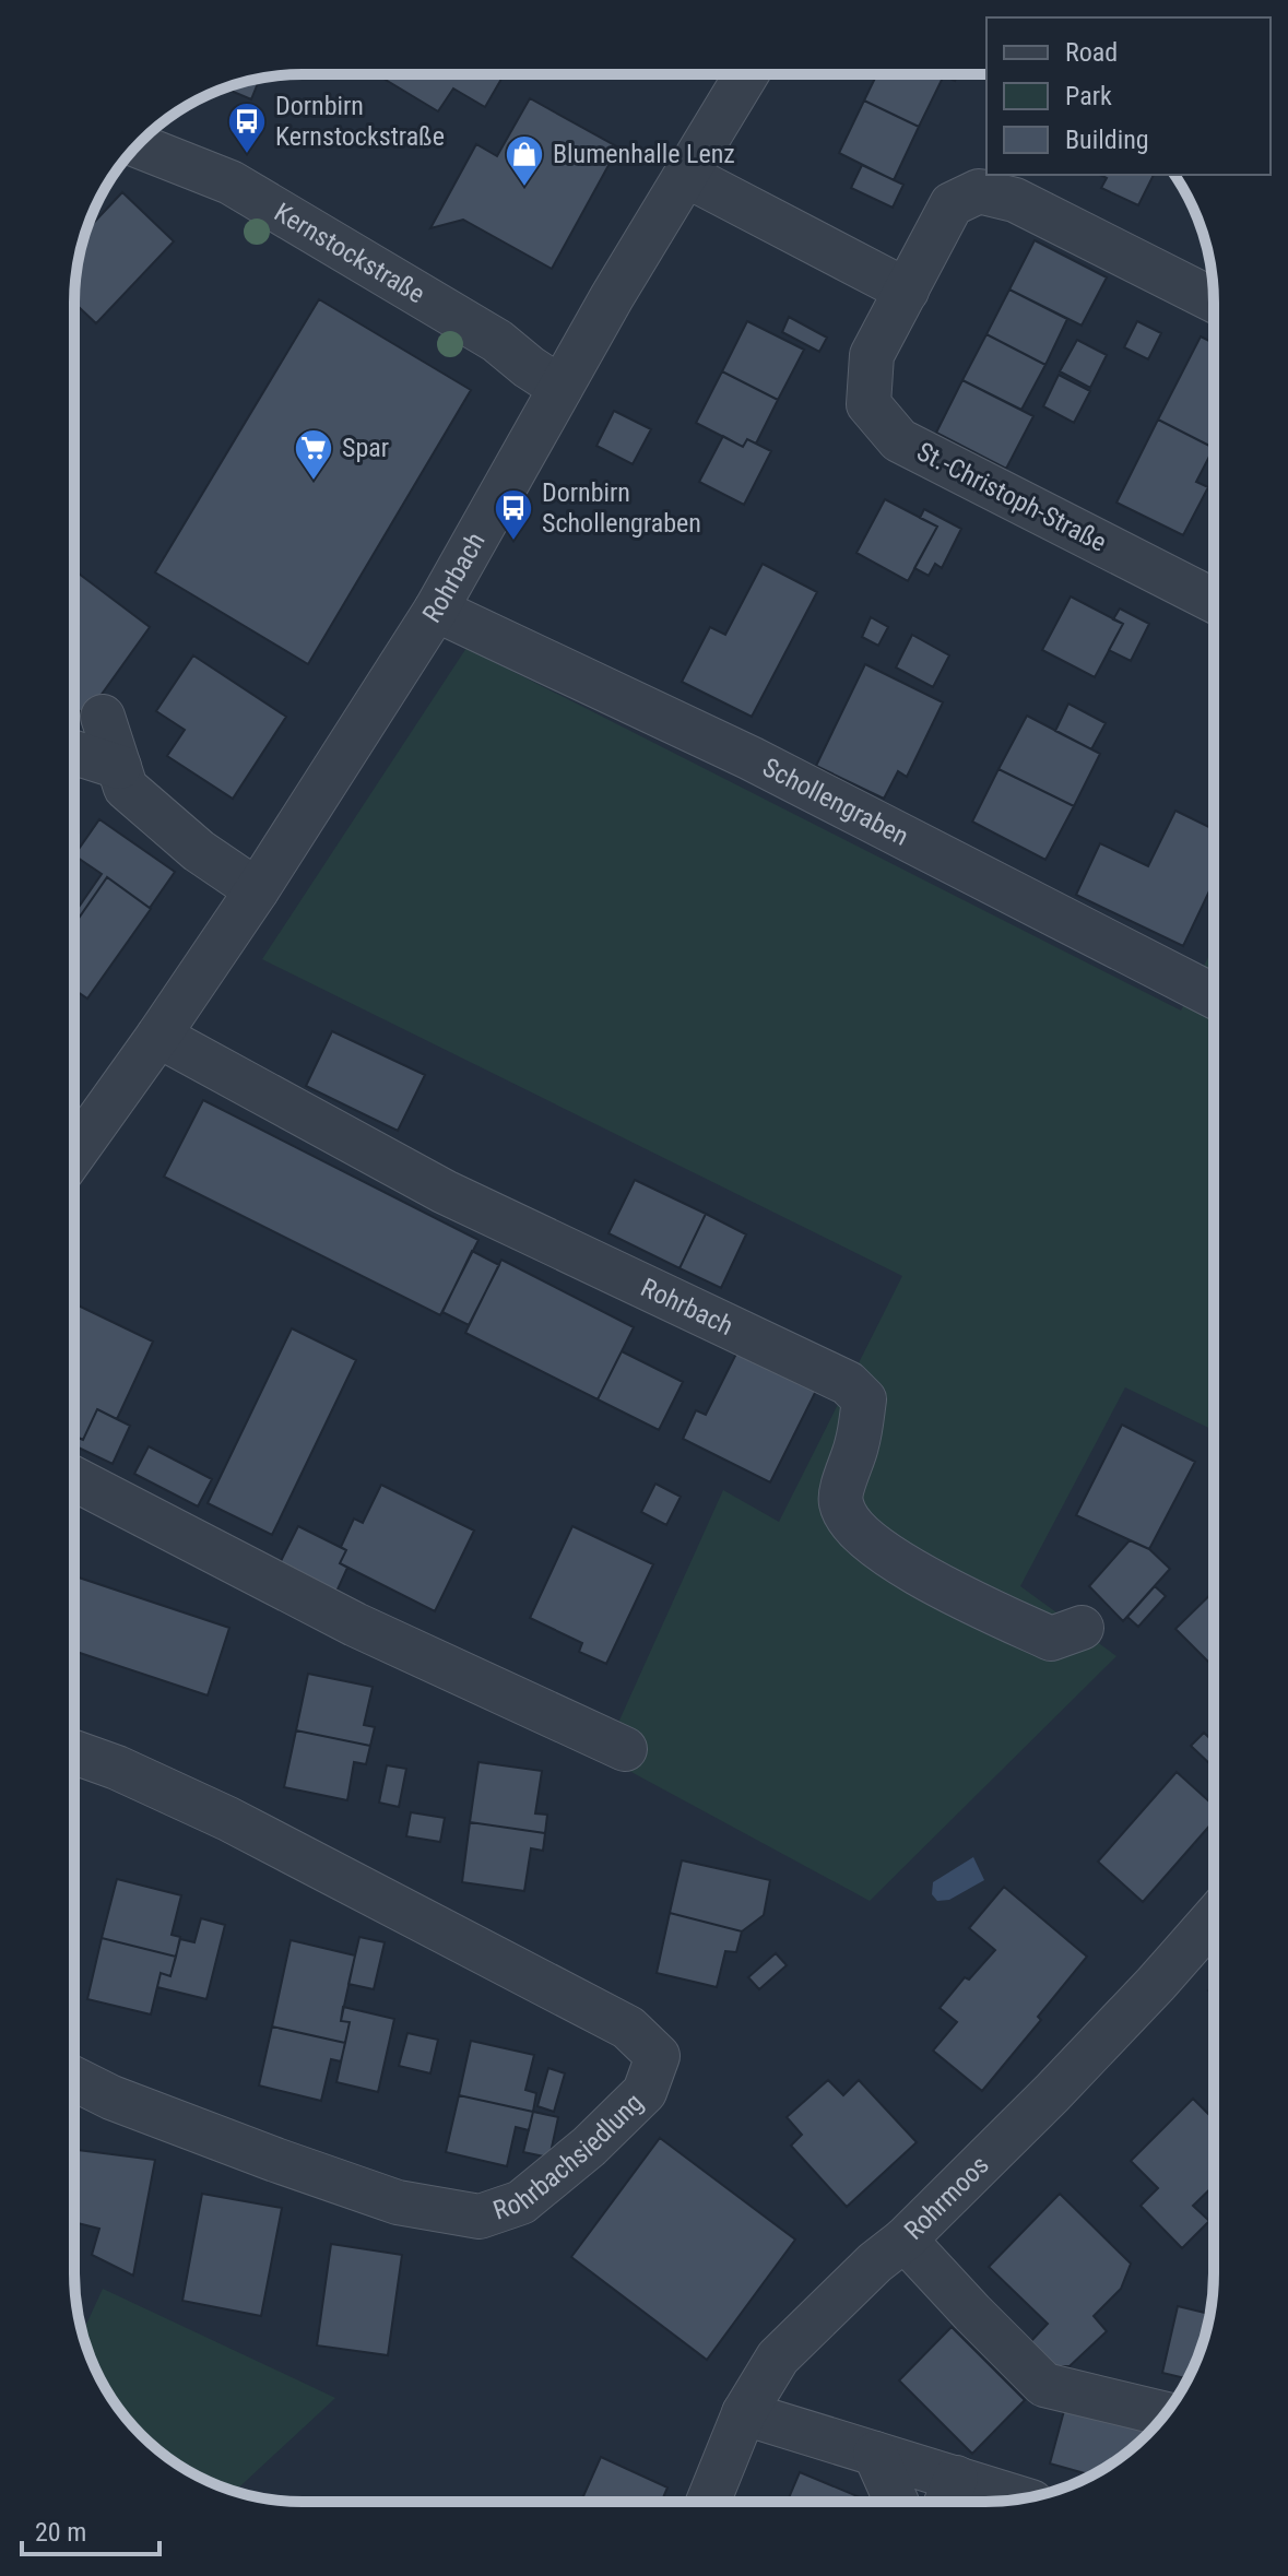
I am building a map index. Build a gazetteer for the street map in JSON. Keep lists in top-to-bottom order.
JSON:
{
  "streets": {
    "street": [
      "Kernstockstraße",
      "St.-Christoph-Straße",
      "Rohrbach",
      "Schollengraben",
      "Rohrbachsiedlung",
      "Rohrmoos"
    ]
  },
  "crossings": [
    ["Kernstockstraße", "Rohrbach"],
    ["Rohrbach", "Schollengraben"]
  ],
  "places": {
    "bus stop": ["Dornbirn Kernstockstraße", "Dornbirn Schollengraben"],
    "shop": ["Blumenhalle Lenz"],
    "supermarket": ["Spar"]
  },
  "legend": ["Road", "Park", "Building"],
  "scale_bar": "20 m"
}
